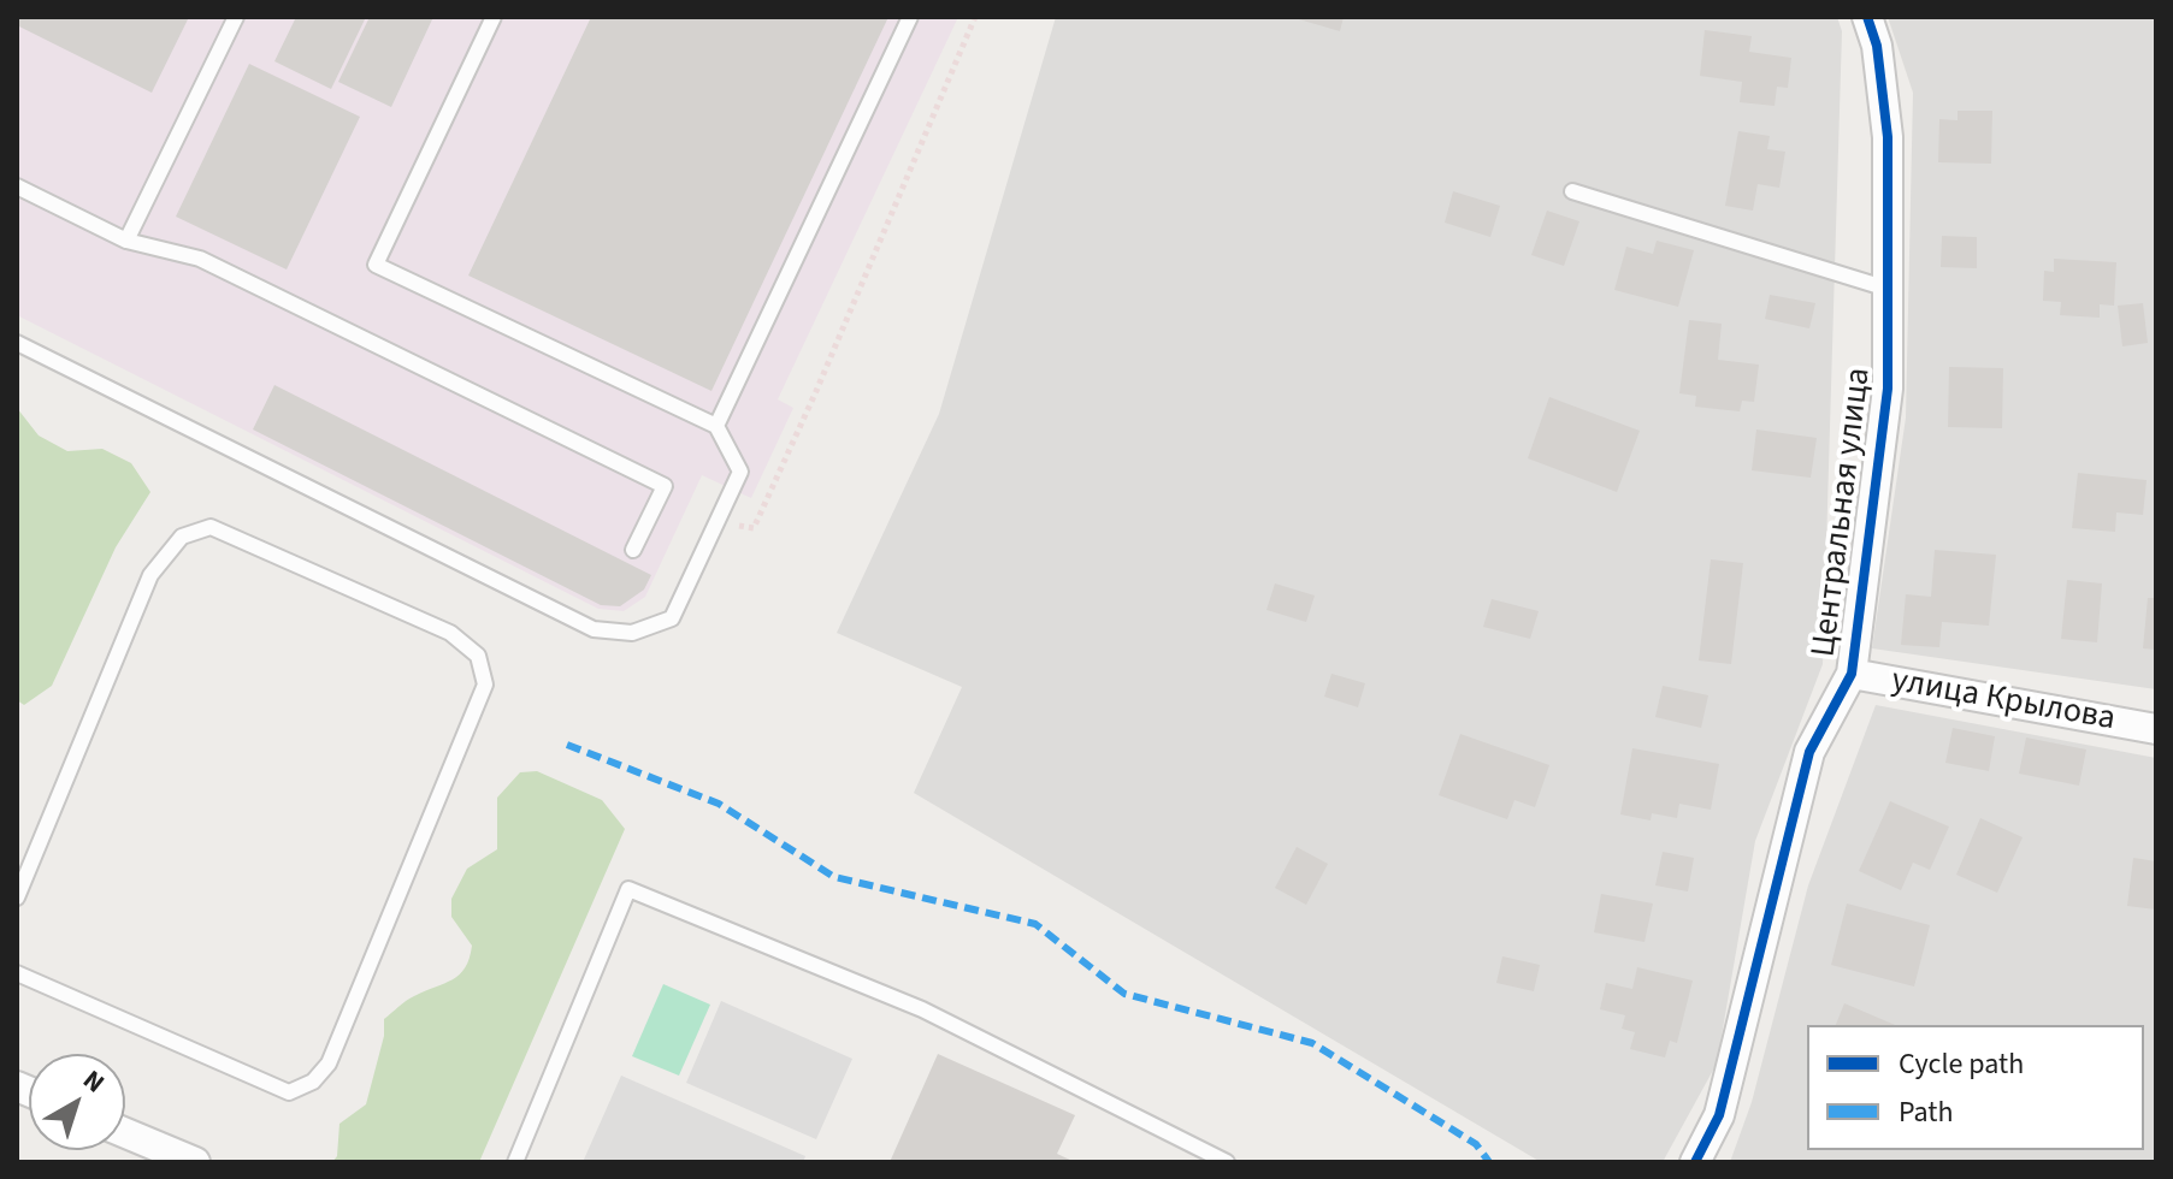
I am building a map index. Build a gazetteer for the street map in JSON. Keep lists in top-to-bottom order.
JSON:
{
  "streets": {
    "street": ["Центральная улица", "улица Крылова"]
  },
  "crossings": [
    ["Центральная улица", "улица Крылова"]
  ],
  "legend": ["Cycle path", "Path"],
  "north": "top right"
}
